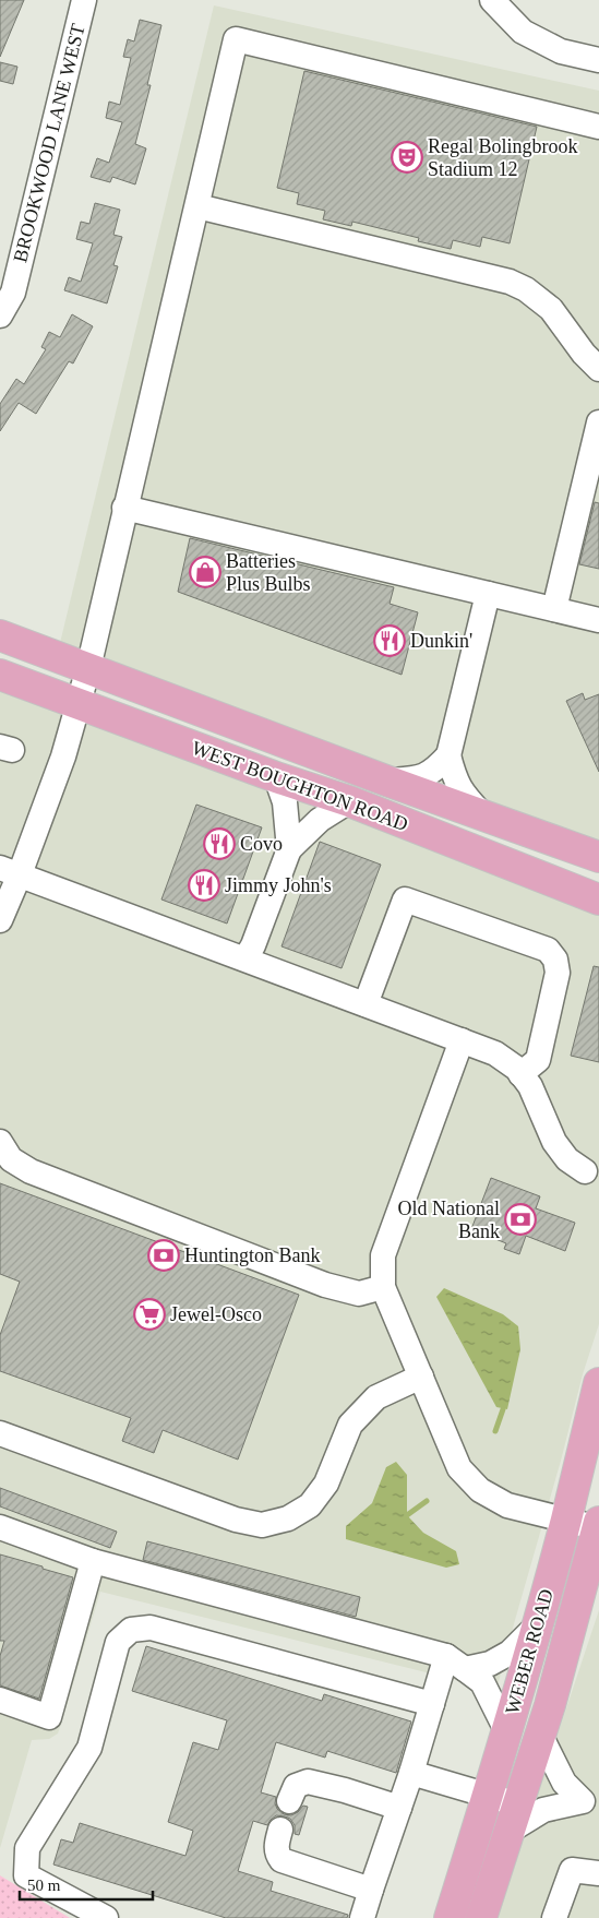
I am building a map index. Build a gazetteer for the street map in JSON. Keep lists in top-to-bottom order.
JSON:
{
  "streets": {
    "main road": ["WEST BOUGHTON ROAD", "WEBER ROAD"],
    "street": ["BROOKWOOD LANE WEST"]
  },
  "places": {
    "theatre": ["Regal Bolingbrook Stadium 12"],
    "shop": ["Batteries Plus Bulbs"],
    "restaurant": ["Dunkin'", "Covo", "Jimmy John's"],
    "bank": ["Old National Bank", "Huntington Bank"],
    "supermarket": ["Jewel-Osco"]
  },
  "scale_bar": "50 m"
}
